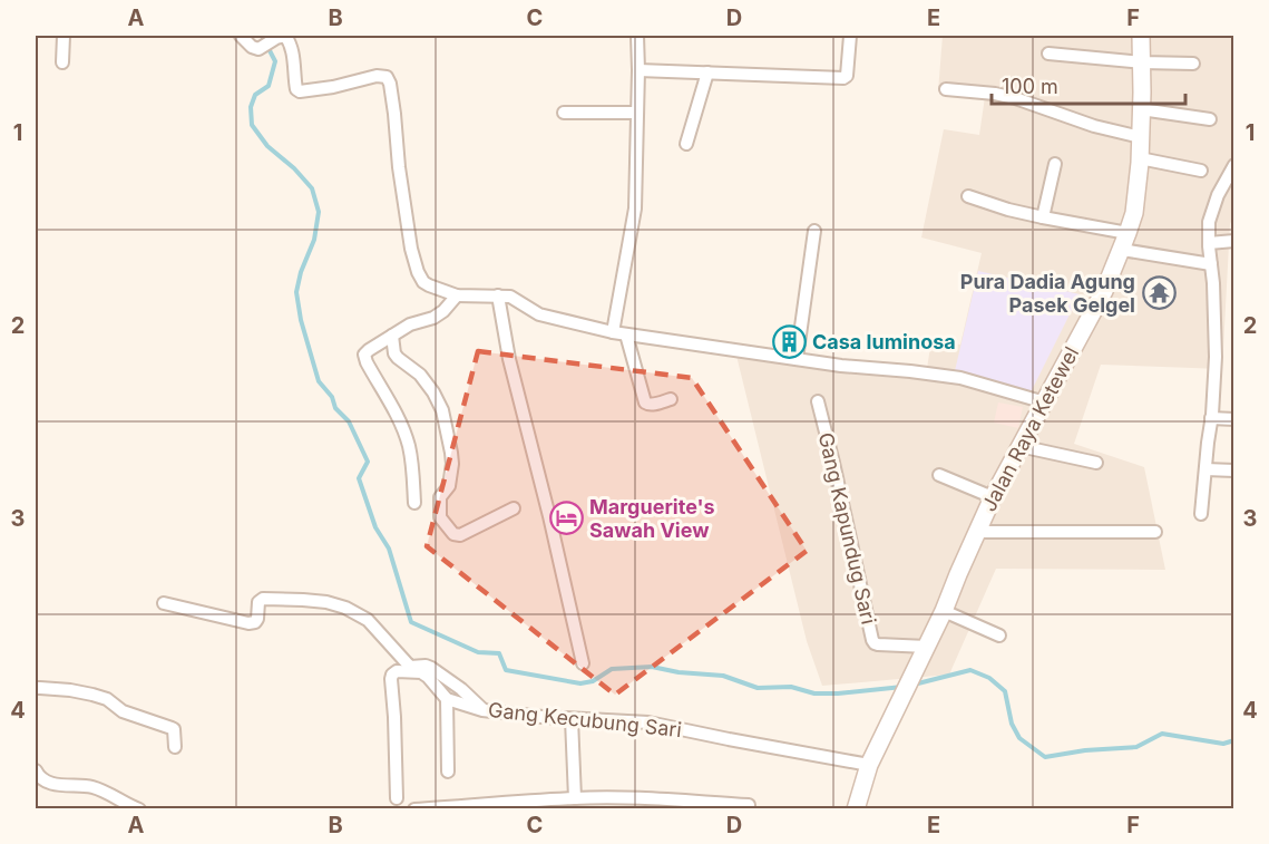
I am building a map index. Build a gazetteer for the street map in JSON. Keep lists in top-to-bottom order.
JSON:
{
  "streets": {
    "main road": ["Jalan Raya Ketewel"],
    "street": ["Gang Kapundug Sari", "Gang Kecubung Sari"]
  },
  "crossings": [
    ["Jalan Raya Ketewel", "Gang Kapundug Sari"],
    ["Jalan Raya Ketewel", "Gang Kecubung Sari"]
  ],
  "places": {
    "temple": ["Pura Dadia Agung Pasek Gelgel"],
    "building": ["Casa luminosa"],
    "hotel": ["Marguerite's Sawah View"]
  },
  "scale_bar": "100 m",
  "grid": {
    "columns": [
      "A",
      "B",
      "C",
      "D",
      "E",
      "F"
    ],
    "rows": [
      "1",
      "2",
      "3",
      "4"
    ]
  }
}
